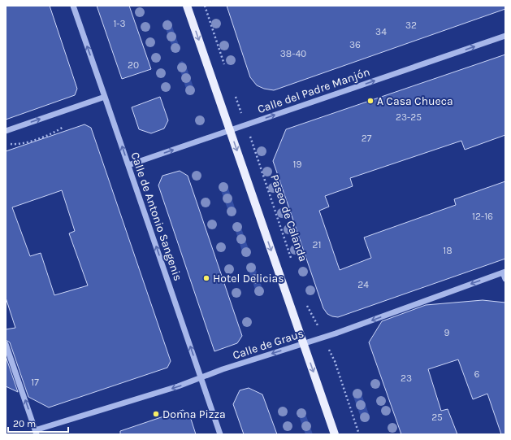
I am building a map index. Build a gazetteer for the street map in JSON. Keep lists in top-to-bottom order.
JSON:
{
  "streets": {
    "street": ["Calle del Padre Manjón", "Calle de Antonio Sangenis", "Calle de Graus"],
    "path": ["Paseo de Calanda"]
  },
  "crossings": [
    ["Calle del Padre Manjón", "Calle de Antonio Sangenis"],
    ["Calle del Padre Manjón", "Paseo de Calanda"],
    ["Calle de Antonio Sangenis", "Calle de Graus"]
  ],
  "one_way": ["Calle del Padre Manjón", "Calle de Antonio Sangenis", "Calle de Graus"],
  "places": ["A Casa Chueca", "Hotel Delicias", "Donna Pizza"],
  "house_numbers": [
    "1-3",
    "32",
    "34",
    "36",
    "38-40",
    "20",
    "23-25",
    "27",
    "19",
    "12-16",
    "21",
    "18",
    "24",
    "9",
    "6",
    "23",
    "17",
    "25"
  ],
  "scale_bar": "20 m"
}
